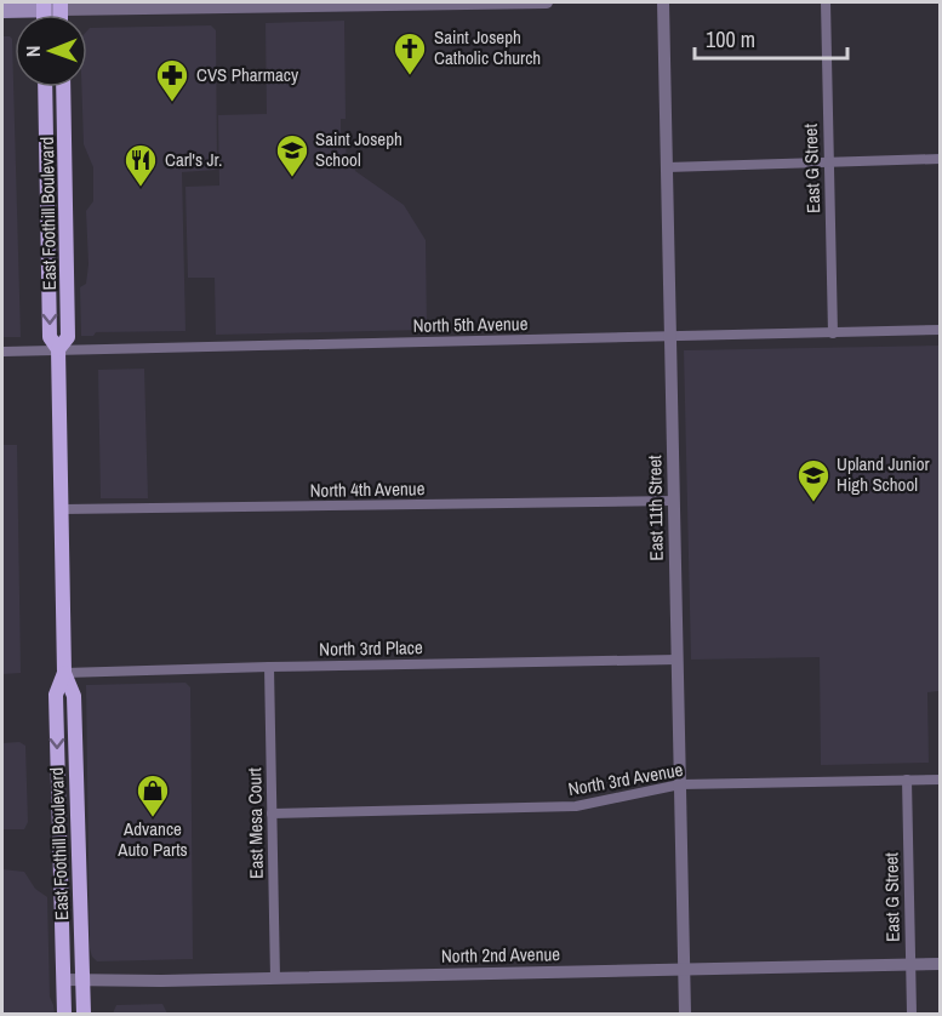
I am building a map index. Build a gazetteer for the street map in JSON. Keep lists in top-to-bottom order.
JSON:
{
  "streets": {
    "main road": ["East Foothill Boulevard"],
    "street": [
      "East G Street",
      "North 5th Avenue",
      "North 4th Avenue",
      "East 11th Street",
      "North 3rd Place",
      "North 3rd Avenue",
      "East Mesa Court",
      "North 2nd Avenue"
    ]
  },
  "crossings": [
    ["East G Street", "North 5th Avenue"],
    ["East G Street", "North 3rd Avenue"],
    ["East G Street", "North 2nd Avenue"],
    ["East Foothill Boulevard", "North 5th Avenue"],
    ["East Foothill Boulevard", "North 4th Avenue"],
    ["East Foothill Boulevard", "North 3rd Place"],
    ["East Foothill Boulevard", "North 2nd Avenue"],
    ["North 5th Avenue", "East 11th Street"],
    ["North 4th Avenue", "East 11th Street"],
    ["East 11th Street", "North 3rd Place"],
    ["East 11th Street", "North 3rd Avenue"],
    ["East 11th Street", "North 2nd Avenue"],
    ["North 3rd Place", "East Mesa Court"],
    ["North 3rd Avenue", "East Mesa Court"],
    ["East Mesa Court", "North 2nd Avenue"]
  ],
  "places": {
    "church": ["Saint Joseph Catholic Church"],
    "pharmacy": ["CVS Pharmacy"],
    "school or university": ["Saint Joseph School", "Upland Junior High School"],
    "restaurant": ["Carl's Jr."],
    "shop": ["Advance Auto Parts"]
  },
  "scale_bar": "100 m",
  "north": "left"
}
